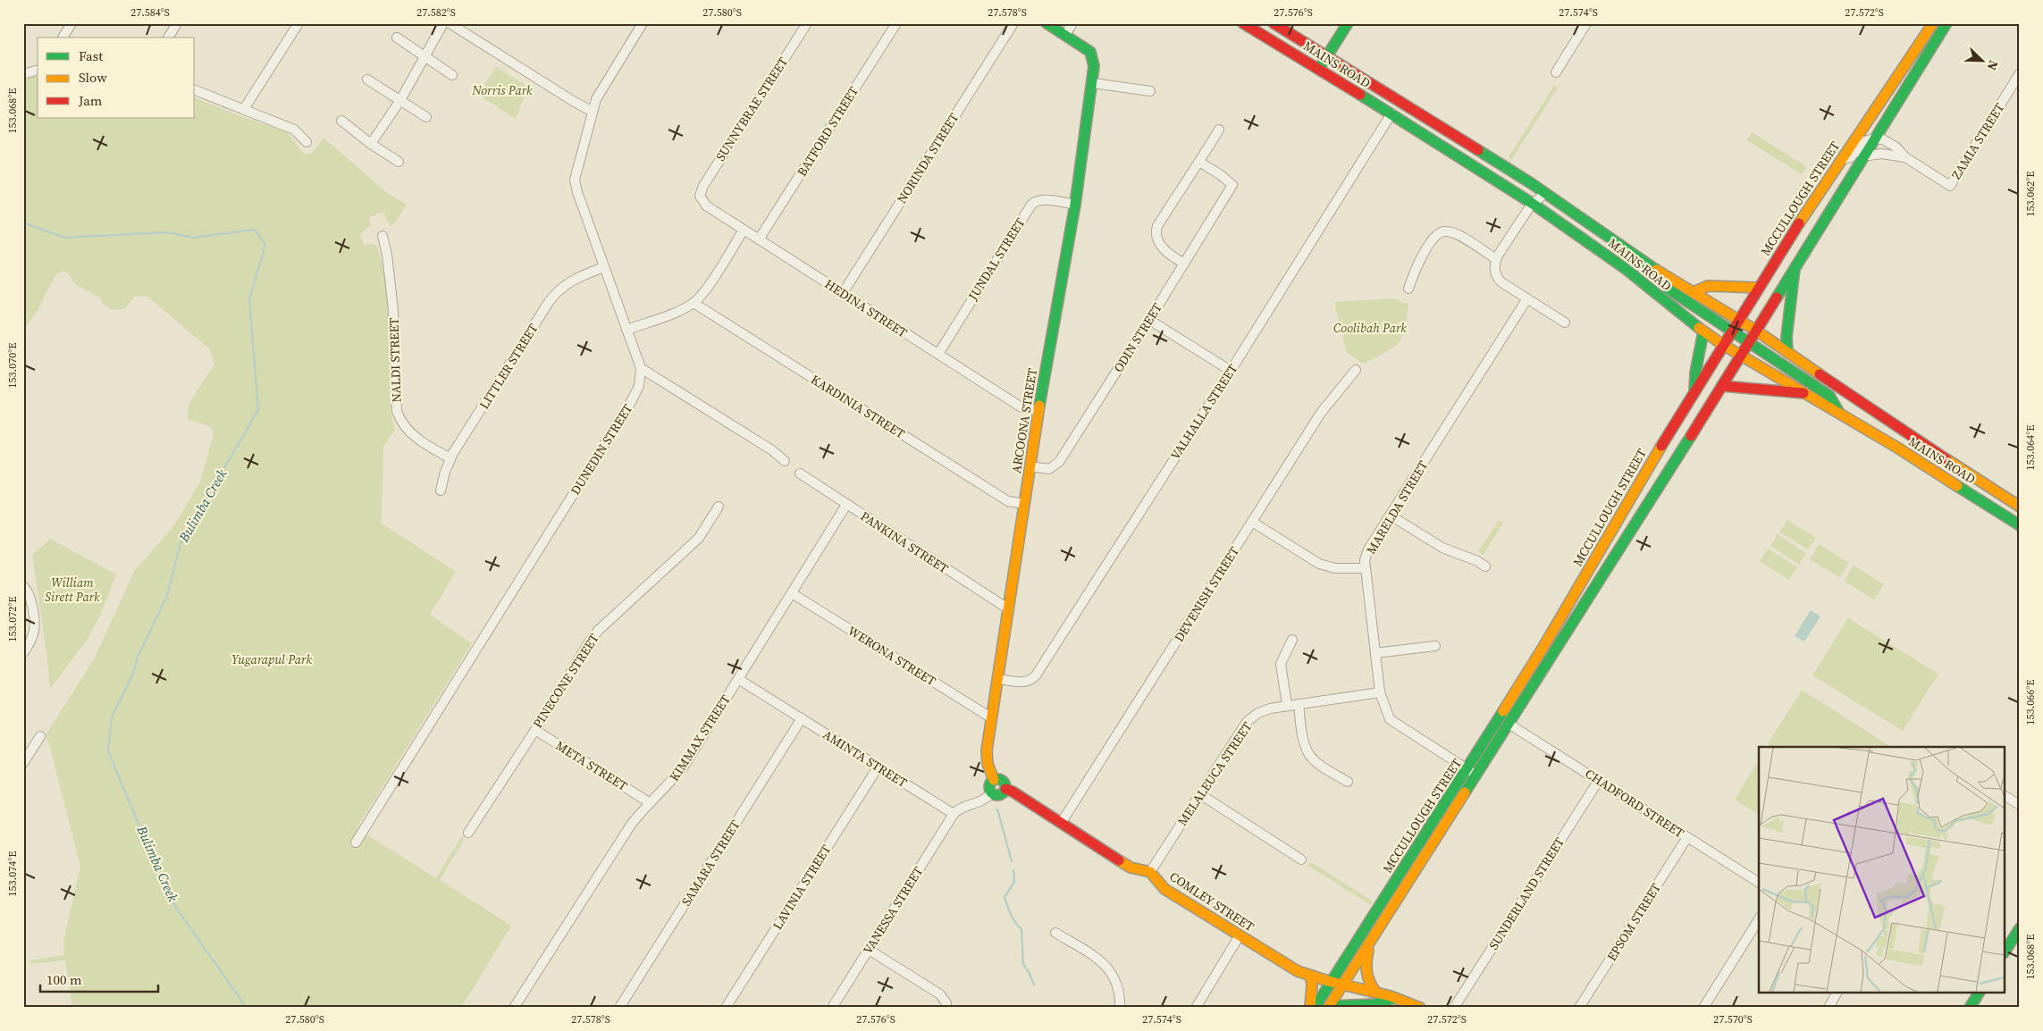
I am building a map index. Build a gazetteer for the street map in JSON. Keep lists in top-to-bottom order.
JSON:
{
  "streets": {
    "main road": [
      "MAINS ROAD",
      "MCCULLOUGH STREET",
      "ARCOONA STREET",
      "COMLEY STREET"
    ],
    "street": [
      "SUNNYBRAE STREET",
      "BATFORD STREET",
      "ZAMIA STREET",
      "NORINDA STREET",
      "JUNDAL STREET",
      "HEDINA STREET",
      "ODIN STREET",
      "NALDI STREET",
      "LITTLER STREET",
      "KARDINIA STREET",
      "VALHALLA STREET",
      "DUNEDIN STREET",
      "MARELDA STREET",
      "PANKINA STREET",
      "DEVENISH STREET",
      "WERONA STREET",
      "PINECONE STREET",
      "KIMMAX STREET",
      "AMINTA STREET",
      "META STREET",
      "MELALEUCA STREET",
      "CHADFORD STREET",
      "SAMARA STREET",
      "LAVINIA STREET",
      "SUNDERLAND STREET",
      "VANESSA STREET",
      "EPSOM STREET"
    ]
  },
  "crossings": [
    ["MAINS ROAD", "MCCULLOUGH STREET"],
    ["MAINS ROAD", "VALHALLA STREET"],
    ["SUNNYBRAE STREET", "HEDINA STREET"],
    ["BATFORD STREET", "HEDINA STREET"],
    ["NORINDA STREET", "HEDINA STREET"],
    ["MCCULLOUGH STREET", "MARELDA STREET"],
    ["MCCULLOUGH STREET", "CHADFORD STREET"],
    ["MCCULLOUGH STREET", "COMLEY STREET"],
    ["JUNDAL STREET", "HEDINA STREET"],
    ["JUNDAL STREET", "ARCOONA STREET"],
    ["HEDINA STREET", "ARCOONA STREET"],
    ["ODIN STREET", "ARCOONA STREET"],
    ["NALDI STREET", "LITTLER STREET"],
    ["LITTLER STREET", "DUNEDIN STREET"],
    ["KARDINIA STREET", "ARCOONA STREET"],
    ["VALHALLA STREET", "ARCOONA STREET"],
    ["ARCOONA STREET", "PANKINA STREET"],
    ["ARCOONA STREET", "WERONA STREET"],
    ["MARELDA STREET", "MELALEUCA STREET"],
    ["PANKINA STREET", "KIMMAX STREET"],
    ["WERONA STREET", "KIMMAX STREET"],
    ["PINECONE STREET", "META STREET"],
    ["KIMMAX STREET", "AMINTA STREET"],
    ["KIMMAX STREET", "META STREET"],
    ["AMINTA STREET", "SAMARA STREET"],
    ["AMINTA STREET", "LAVINIA STREET"],
    ["AMINTA STREET", "VANESSA STREET"],
    ["MELALEUCA STREET", "COMLEY STREET"],
    ["CHADFORD STREET", "SUNDERLAND STREET"],
    ["CHADFORD STREET", "EPSOM STREET"]
  ],
  "water": ["Bulimba Creek"],
  "parks": [
    "Norris Park",
    "Coolibah Park",
    "William Sirett Park",
    "Yugarapul Park"
  ],
  "legend": ["Fast", "Slow", "Jam"],
  "scale_bar": "100 m",
  "north": "bottom right",
  "coordinates": [
    "27.584°S",
    "27.582°S",
    "27.580°S",
    "27.578°S",
    "27.576°S",
    "27.574°S",
    "27.572°S",
    "153.068°E",
    "153.062°E",
    "153.070°E",
    "153.064°E",
    "153.072°E",
    "153.066°E",
    "153.074°E",
    "27.570°S"
  ]
}
